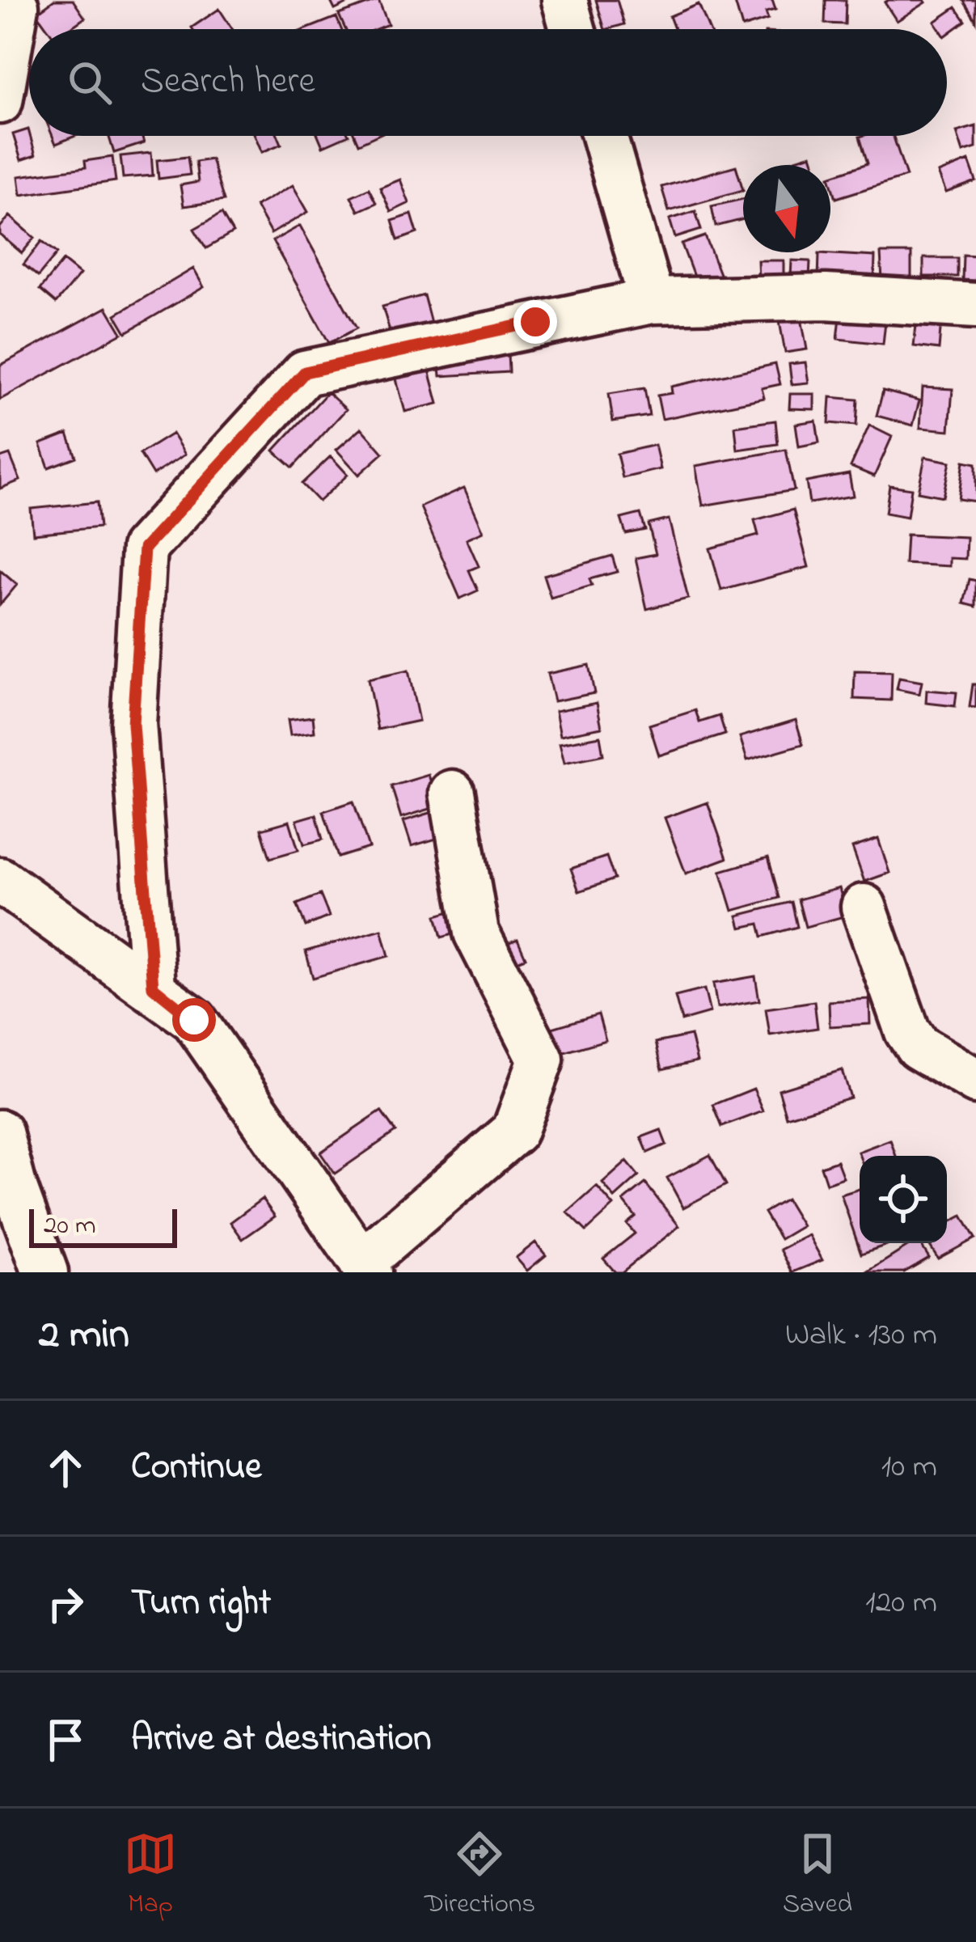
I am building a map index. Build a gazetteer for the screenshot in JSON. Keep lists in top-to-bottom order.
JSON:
{
  "scale_bar": "20 m",
  "north": "bottom",
  "page": {
    "search": "Search here",
    "scale": "20 m",
    "heading": ["2 min", "Walk · 130 m"],
    "list": [
      ["Continue", "10 m"],
      ["Turn right", "120 m"],
      "Arrive at destination"
    ],
    "nav": ["Map", "Directions", "Saved"]
  }
}
